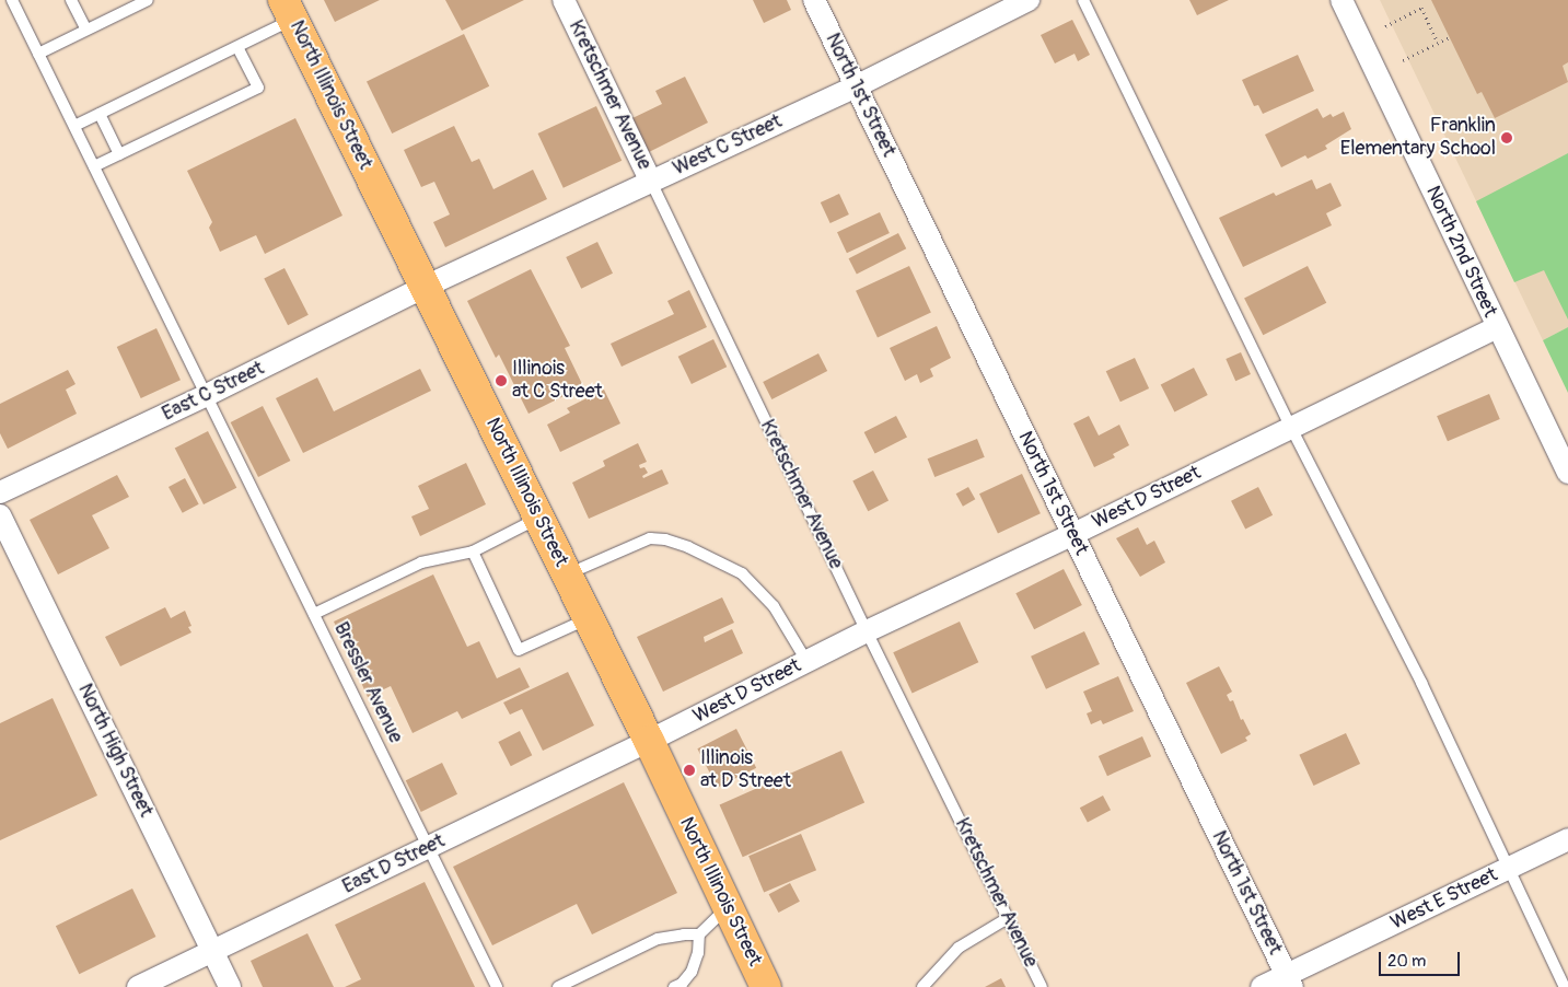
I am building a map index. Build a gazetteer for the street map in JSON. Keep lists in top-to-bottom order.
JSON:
{
  "streets": {
    "main road": ["North Illinois Street"],
    "street": [
      "Kretschmer Avenue",
      "North 1st Street",
      "West C Street",
      "North 2nd Street",
      "East C Street",
      "West D Street",
      "North High Street",
      "East D Street",
      "West E Street"
    ],
    "lane": ["Bressler Avenue"]
  },
  "crossings": [
    ["North Illinois Street", "West C Street"],
    ["North Illinois Street", "East C Street"],
    ["North Illinois Street", "West D Street"],
    ["North Illinois Street", "East D Street"],
    ["Kretschmer Avenue", "West C Street"],
    ["Kretschmer Avenue", "West D Street"],
    ["North 1st Street", "West C Street"],
    ["North 1st Street", "West D Street"],
    ["North 1st Street", "West E Street"],
    ["West C Street", "East C Street"],
    ["North 2nd Street", "West D Street"],
    ["East C Street", "Bressler Avenue"],
    ["West D Street", "East D Street"],
    ["Bressler Avenue", "East D Street"],
    ["North High Street", "East D Street"]
  ],
  "places": ["Franklin Elementary School", "Illinois at C Street", "Illinois at D Street"],
  "scale_bar": "20 m"
}
